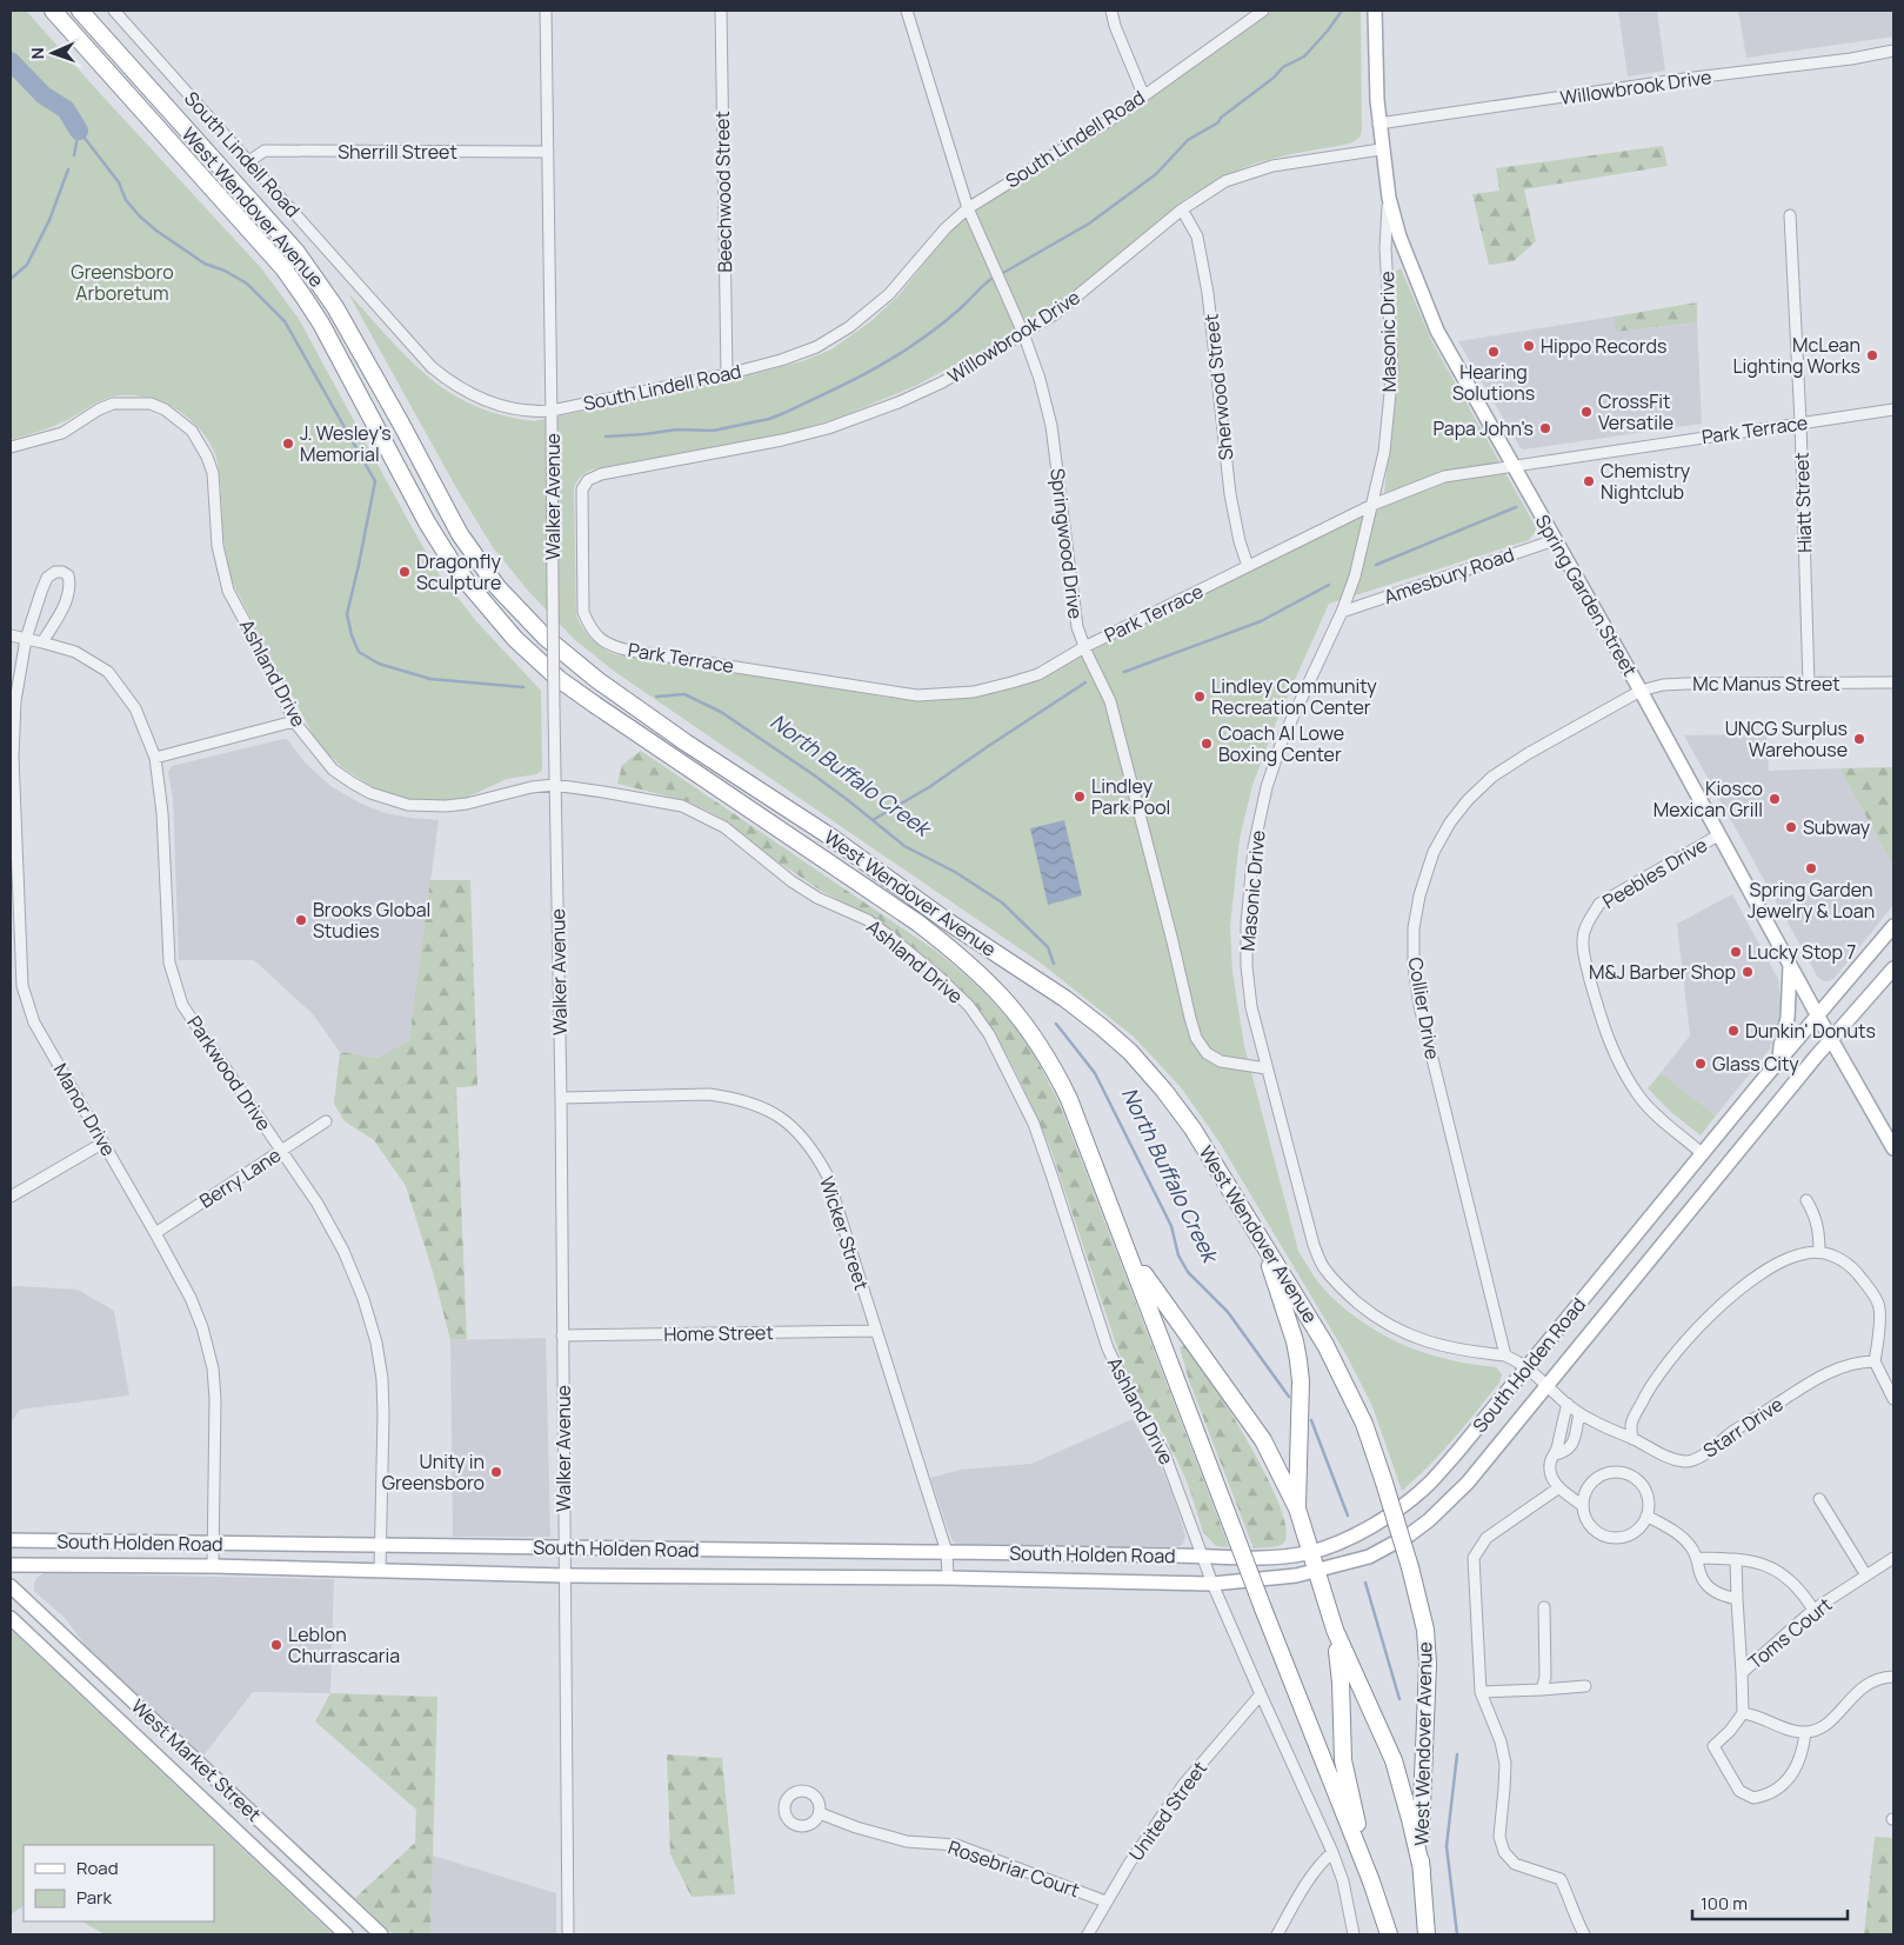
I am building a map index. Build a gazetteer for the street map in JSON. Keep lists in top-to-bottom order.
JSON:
{
  "streets": {
    "highway": ["West Wendover Avenue"],
    "main road": ["Spring Garden Street", "South Holden Road", "West Market Street"],
    "street": [
      "Willowbrook Drive",
      "South Lindell Road",
      "Sherrill Street",
      "Beechwood Street",
      "Masonic Drive",
      "Sherwood Street",
      "Park Terrace",
      "Walker Avenue",
      "Hiatt Street",
      "Springwood Drive",
      "Amesbury Road",
      "Ashland Drive",
      "Mc Manus Street",
      "Peebles Drive",
      "Collier Drive",
      "Parkwood Drive",
      "Manor Drive",
      "Berry Lane",
      "Wicker Street",
      "Home Street",
      "Starr Drive",
      "Toms Court",
      "United Street",
      "Rosebriar Court"
    ]
  },
  "crossings": [
    ["Willowbrook Drive", "Sherwood Street"],
    ["Willowbrook Drive", "Park Terrace"],
    ["Willowbrook Drive", "Springwood Drive"],
    ["Willowbrook Drive", "Spring Garden Street"],
    ["South Lindell Road", "Sherrill Street"],
    ["South Lindell Road", "Beechwood Street"],
    ["South Lindell Road", "Walker Avenue"],
    ["South Lindell Road", "Springwood Drive"],
    ["Sherrill Street", "Walker Avenue"],
    ["Masonic Drive", "Park Terrace"],
    ["Masonic Drive", "Springwood Drive"],
    ["Masonic Drive", "Amesbury Road"],
    ["Masonic Drive", "Spring Garden Street"],
    ["Masonic Drive", "Collier Drive"],
    ["Masonic Drive", "Starr Drive"],
    ["Sherwood Street", "Park Terrace"],
    ["Park Terrace", "Hiatt Street"],
    ["Park Terrace", "Springwood Drive"],
    ["Park Terrace", "Spring Garden Street"],
    ["Walker Avenue", "Ashland Drive"],
    ["Walker Avenue", "Wicker Street"],
    ["Walker Avenue", "Home Street"],
    ["Walker Avenue", "South Holden Road"],
    ["Hiatt Street", "Mc Manus Street"],
    ["Amesbury Road", "Spring Garden Street"],
    ["Spring Garden Street", "Mc Manus Street"],
    ["Spring Garden Street", "Peebles Drive"],
    ["Spring Garden Street", "Collier Drive"],
    ["Spring Garden Street", "South Holden Road"],
    ["Ashland Drive", "South Holden Road"],
    ["Ashland Drive", "United Street"],
    ["Mc Manus Street", "Collier Drive"],
    ["Peebles Drive", "South Holden Road"],
    ["Collier Drive", "Starr Drive"],
    ["Parkwood Drive", "Manor Drive"],
    ["Parkwood Drive", "Berry Lane"],
    ["Parkwood Drive", "South Holden Road"],
    ["Manor Drive", "Berry Lane"],
    ["Manor Drive", "South Holden Road"],
    ["Wicker Street", "Home Street"],
    ["Wicker Street", "South Holden Road"],
    ["South Holden Road", "Starr Drive"],
    ["United Street", "Rosebriar Court"]
  ],
  "water": ["North Buffalo Creek"],
  "parks": ["Greensboro Arboretum"],
  "places": [
    "Hippo Records",
    "Hearing Solutions",
    "McLean Lighting Works",
    "CrossFit Versatile",
    "Papa John's",
    "J. Wesley's Memorial",
    "Chemistry Nightclub",
    "Dragonfly Sculpture",
    "Lindley Community Recreation Center",
    "UNCG Surplus Warehouse",
    "Coach Al Lowe Boxing Center",
    "Lindley Park Pool",
    "Kiosco Mexican Grill",
    "Subway",
    "Spring Garden Jewelry & Loan",
    "Brooks Global Studies",
    "Lucky Stop 7",
    "M&J Barber Shop",
    "Dunkin' Donuts",
    "Glass City",
    "Unity in Greensboro",
    "Leblon Churrascaria"
  ],
  "legend": ["Road", "Park"],
  "scale_bar": "100 m",
  "north": "left"
}
